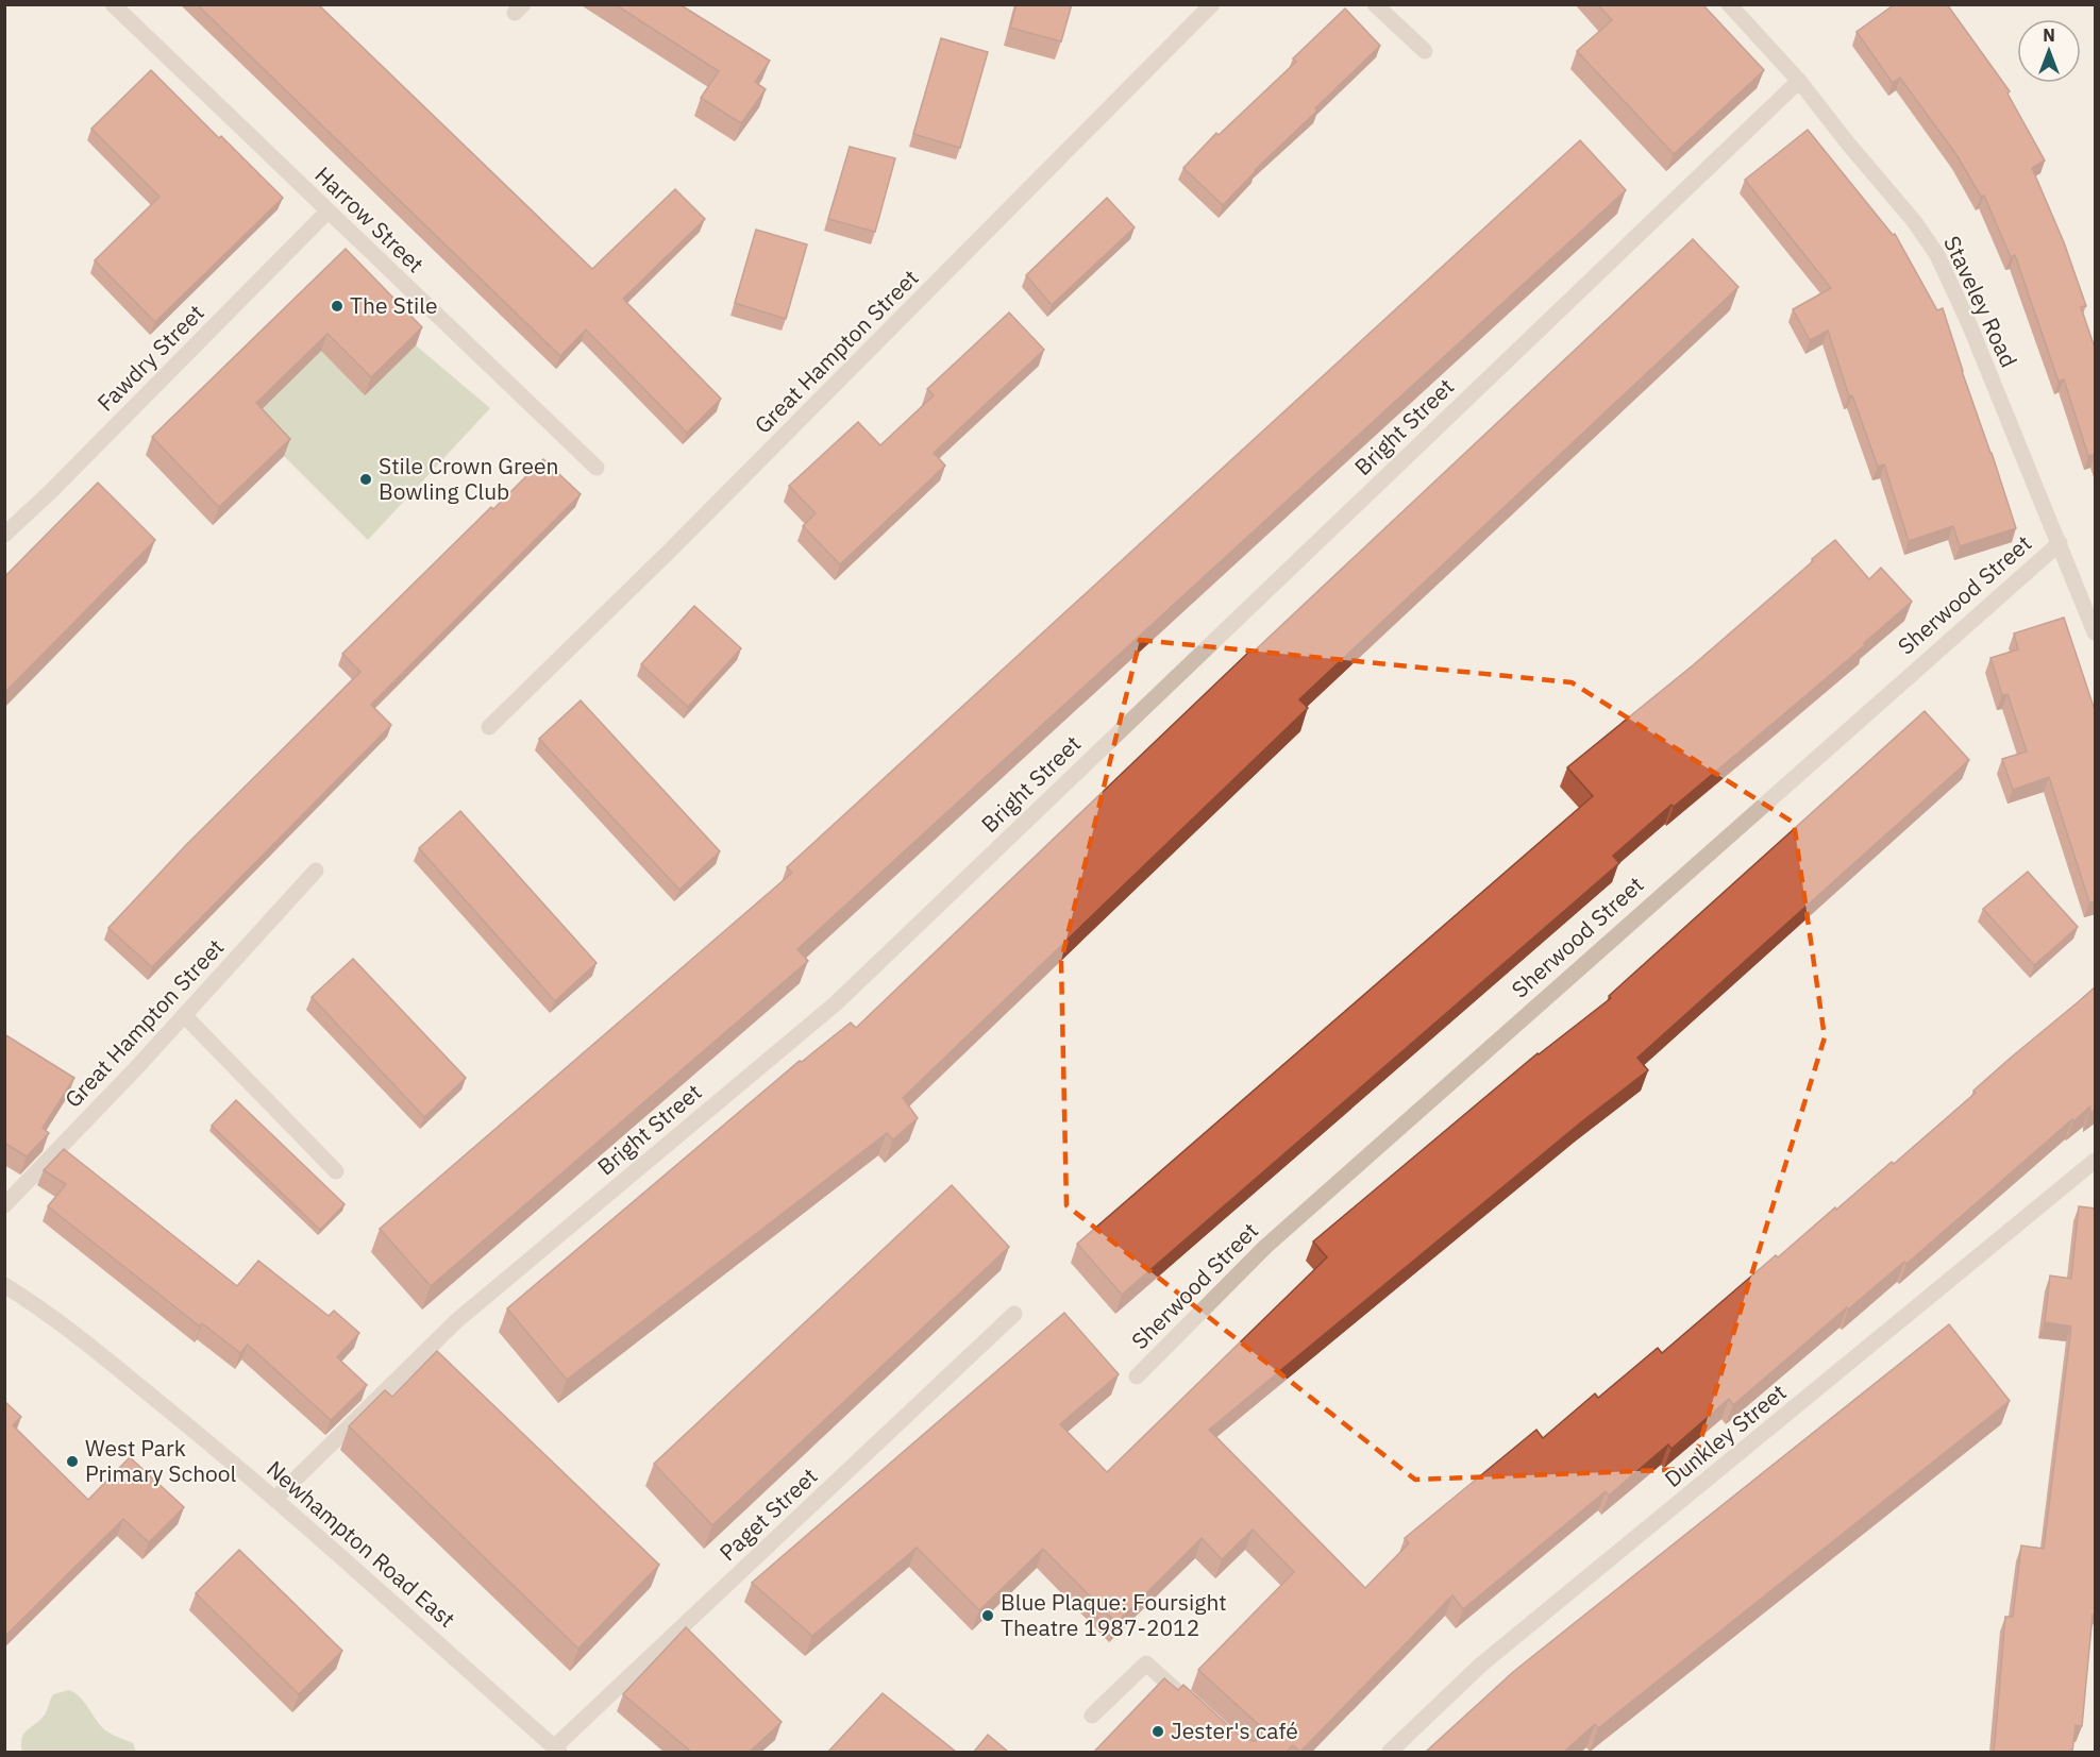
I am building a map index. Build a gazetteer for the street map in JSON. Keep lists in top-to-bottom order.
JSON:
{
  "streets": {
    "street": [
      "Harrow Street",
      "Staveley Road",
      "Great Hampton Street",
      "Fawdry Street",
      "Bright Street",
      "Sherwood Street",
      "Dunkley Street",
      "Paget Street",
      "Newhampton Road East"
    ]
  },
  "crossings": [
    ["Harrow Street", "Fawdry Street"],
    ["Staveley Road", "Bright Street"],
    ["Staveley Road", "Sherwood Street"],
    ["Bright Street", "Newhampton Road East"],
    ["Paget Street", "Newhampton Road East"]
  ],
  "places": [
    "The Stile",
    "Stile Crown Green Bowling Club",
    "West Park Primary School",
    "Blue Plaque: Foursight Theatre 1987-2012",
    "Jester's café"
  ],
  "north": "top"
}
